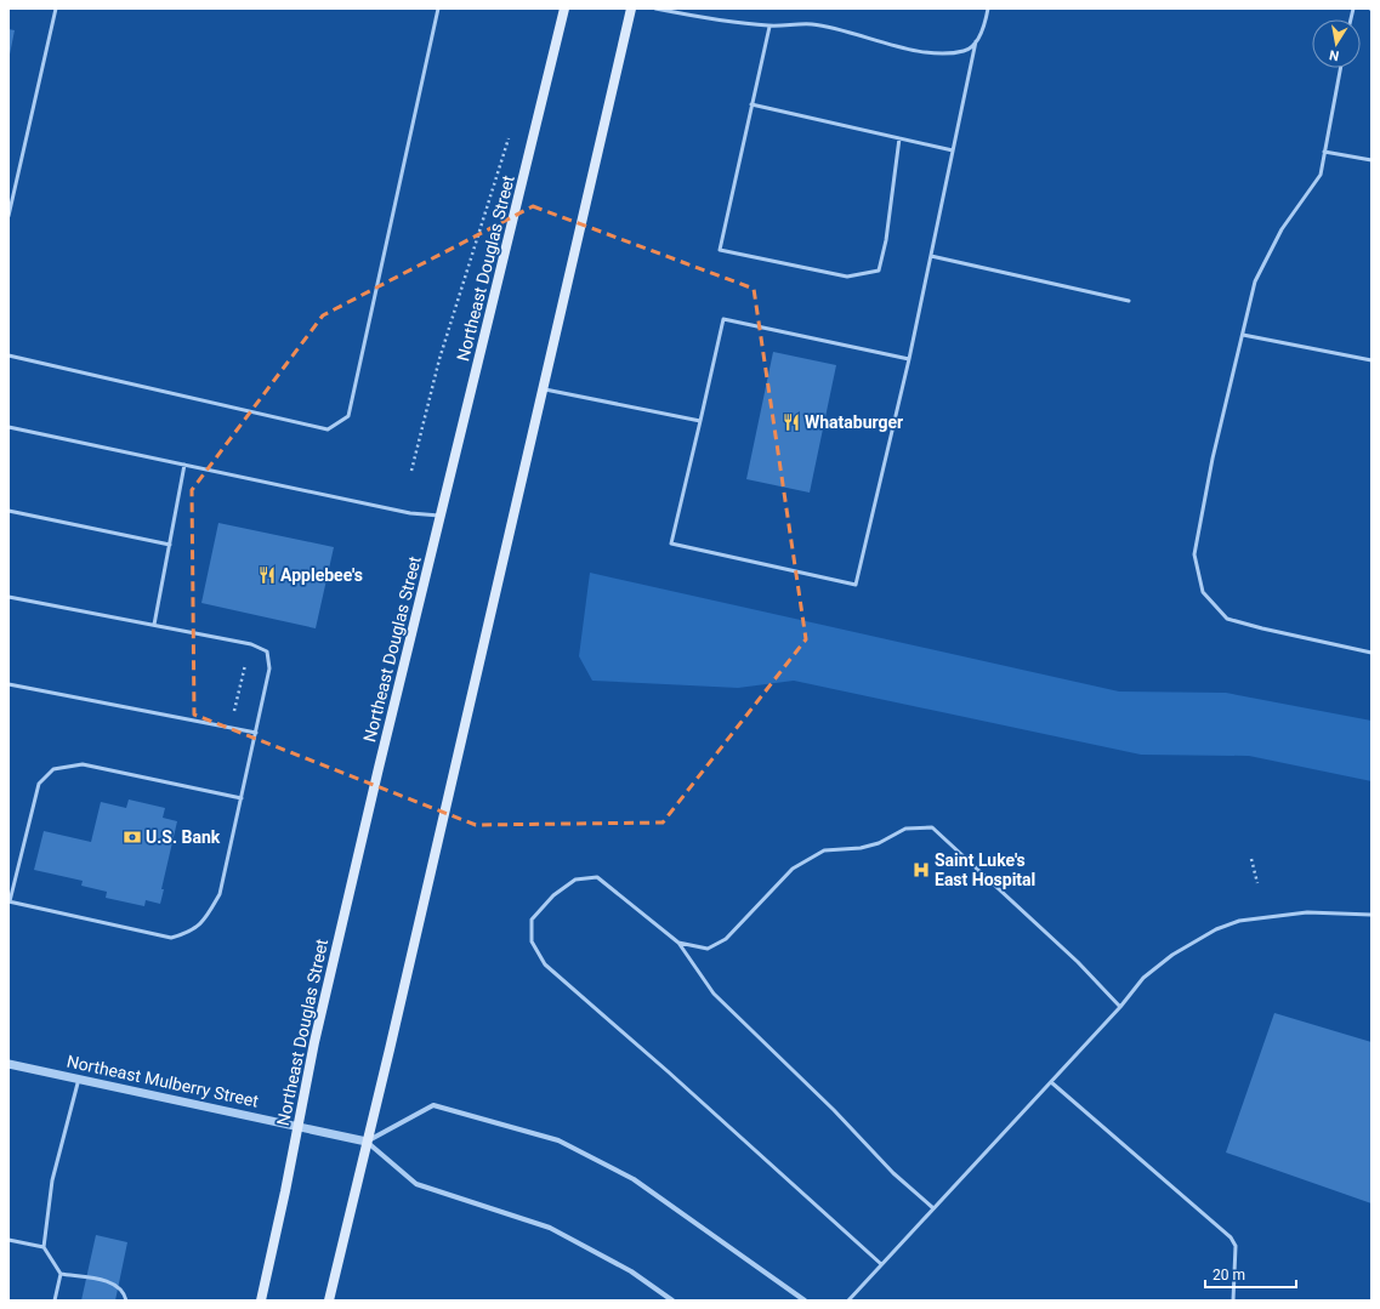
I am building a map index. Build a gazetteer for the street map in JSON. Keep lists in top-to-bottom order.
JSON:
{
  "streets": {
    "main road": ["Northeast Douglas Street"],
    "street": ["Northeast Mulberry Street"]
  },
  "crossings": [
    ["Northeast Douglas Street", "Northeast Mulberry Street"]
  ],
  "places": {
    "restaurant": ["Whataburger", "Applebee's"],
    "bank": ["U.S. Bank"],
    "hospital": ["Saint Luke's East Hospital"]
  },
  "scale_bar": "20 m",
  "north": "bottom"
}
